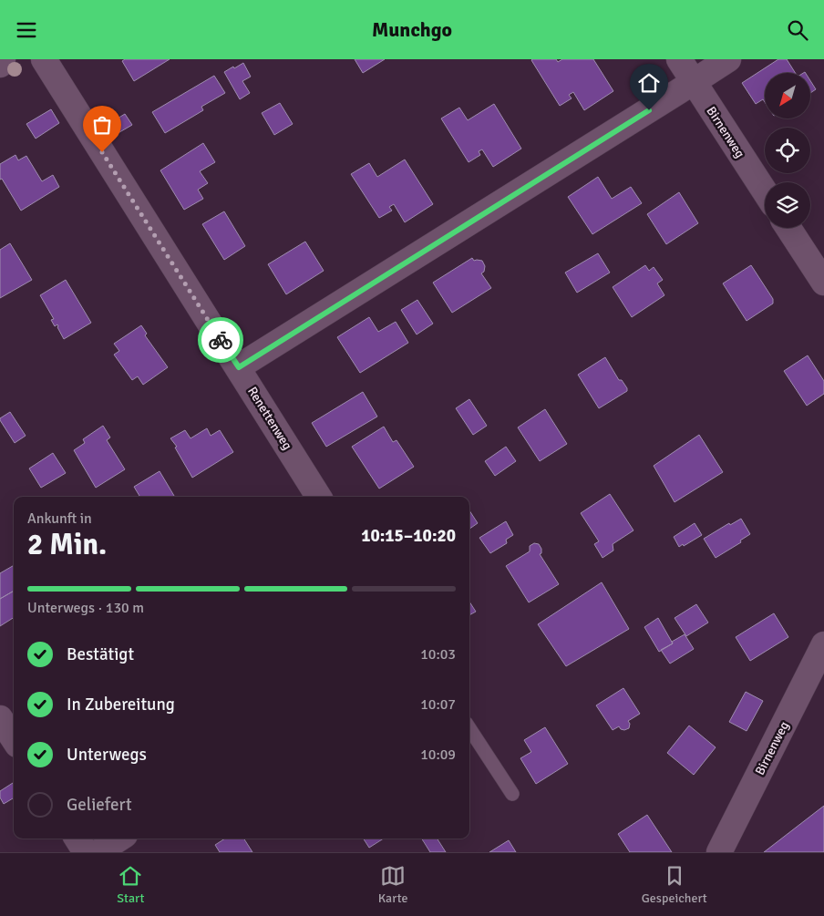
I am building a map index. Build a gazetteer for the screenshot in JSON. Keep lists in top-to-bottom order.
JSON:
{
  "streets": {
    "street": ["Birnenweg", "Renettenweg"]
  },
  "north": "bottom left",
  "page": {
    "header": "Munchgo",
    "heading": ["2 Min.", "Ankunft in", "10:15–10:20"],
    "bar": "Unterwegs · 130 m",
    "list": [
      ["Bestätigt", "10:03"],
      ["In Zubereitung", "10:07"],
      ["Unterwegs", "10:09"],
      "Geliefert"
    ],
    "tabs": ["Start", "Karte", "Gespeichert"]
  }
}
